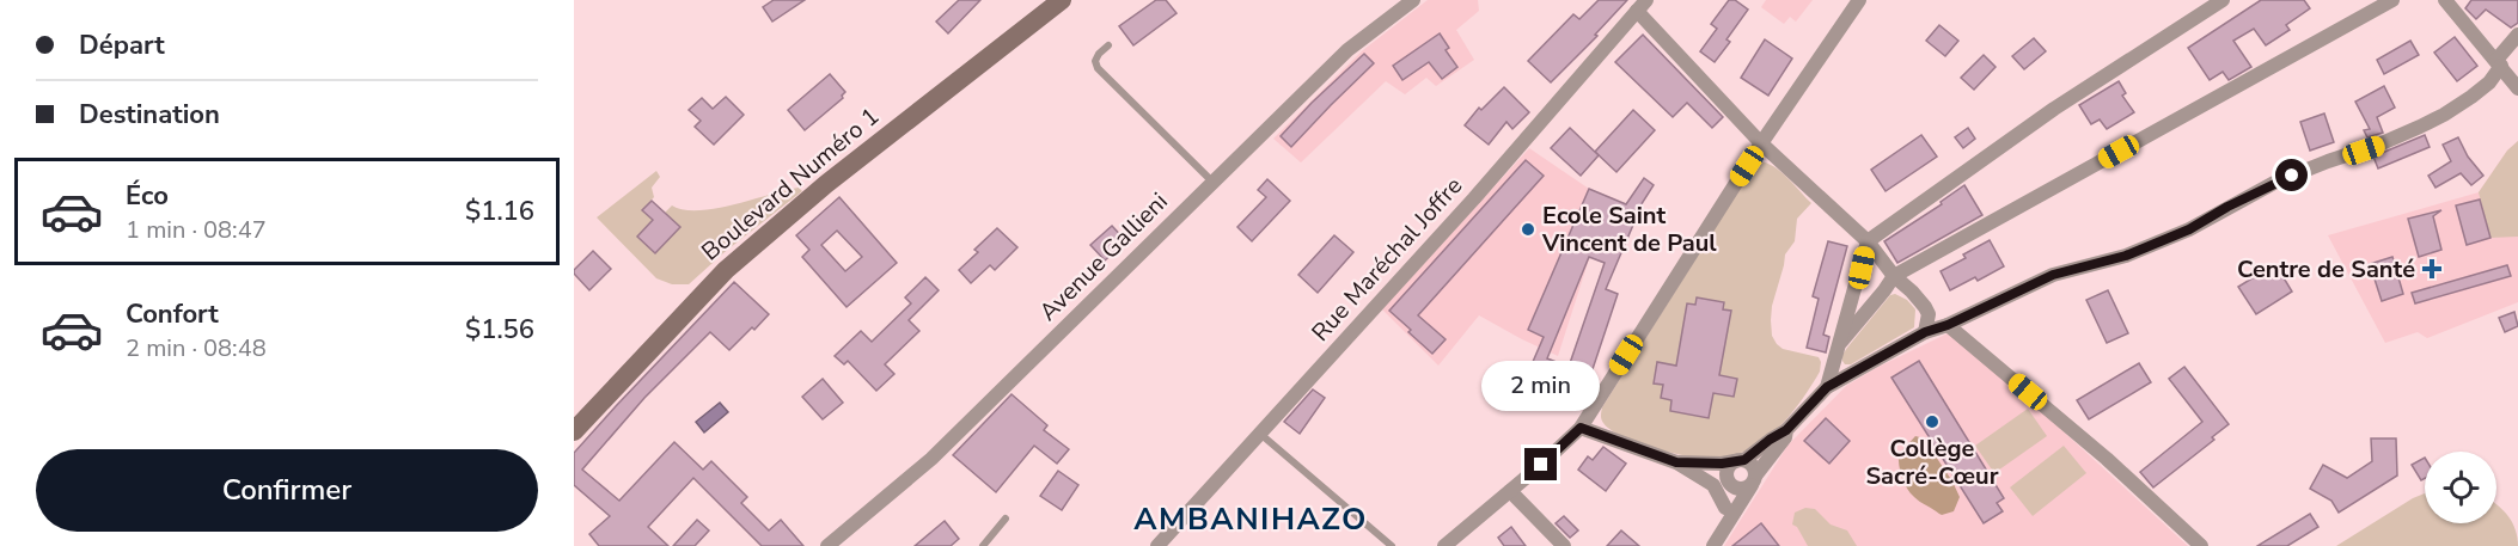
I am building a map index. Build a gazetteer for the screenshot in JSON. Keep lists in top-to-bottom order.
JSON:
{
  "streets": {
    "main road": ["Boulevard Numéro 1"],
    "street": ["Avenue Gallieni", "Rue Maréchal Joffre"]
  },
  "districts": ["AMBANIHAZO"],
  "places": {
    "other": ["Ecole Saint Vincent de Paul", "Collège Sacré-Cœur"],
    "health": ["Centre de Santé"]
  },
  "page": {
    "banner": ["Départ", "Destination"],
    "list": [
      {
        "name": "Éco",
        "note": "1 min · 08:47",
        "value": "$1.16"
      },
      {
        "name": "Confort",
        "note": "2 min · 08:48",
        "value": "$1.56"
      }
    ],
    "bubble": "2 min",
    "buttons": "Confirmer"
  }
}
